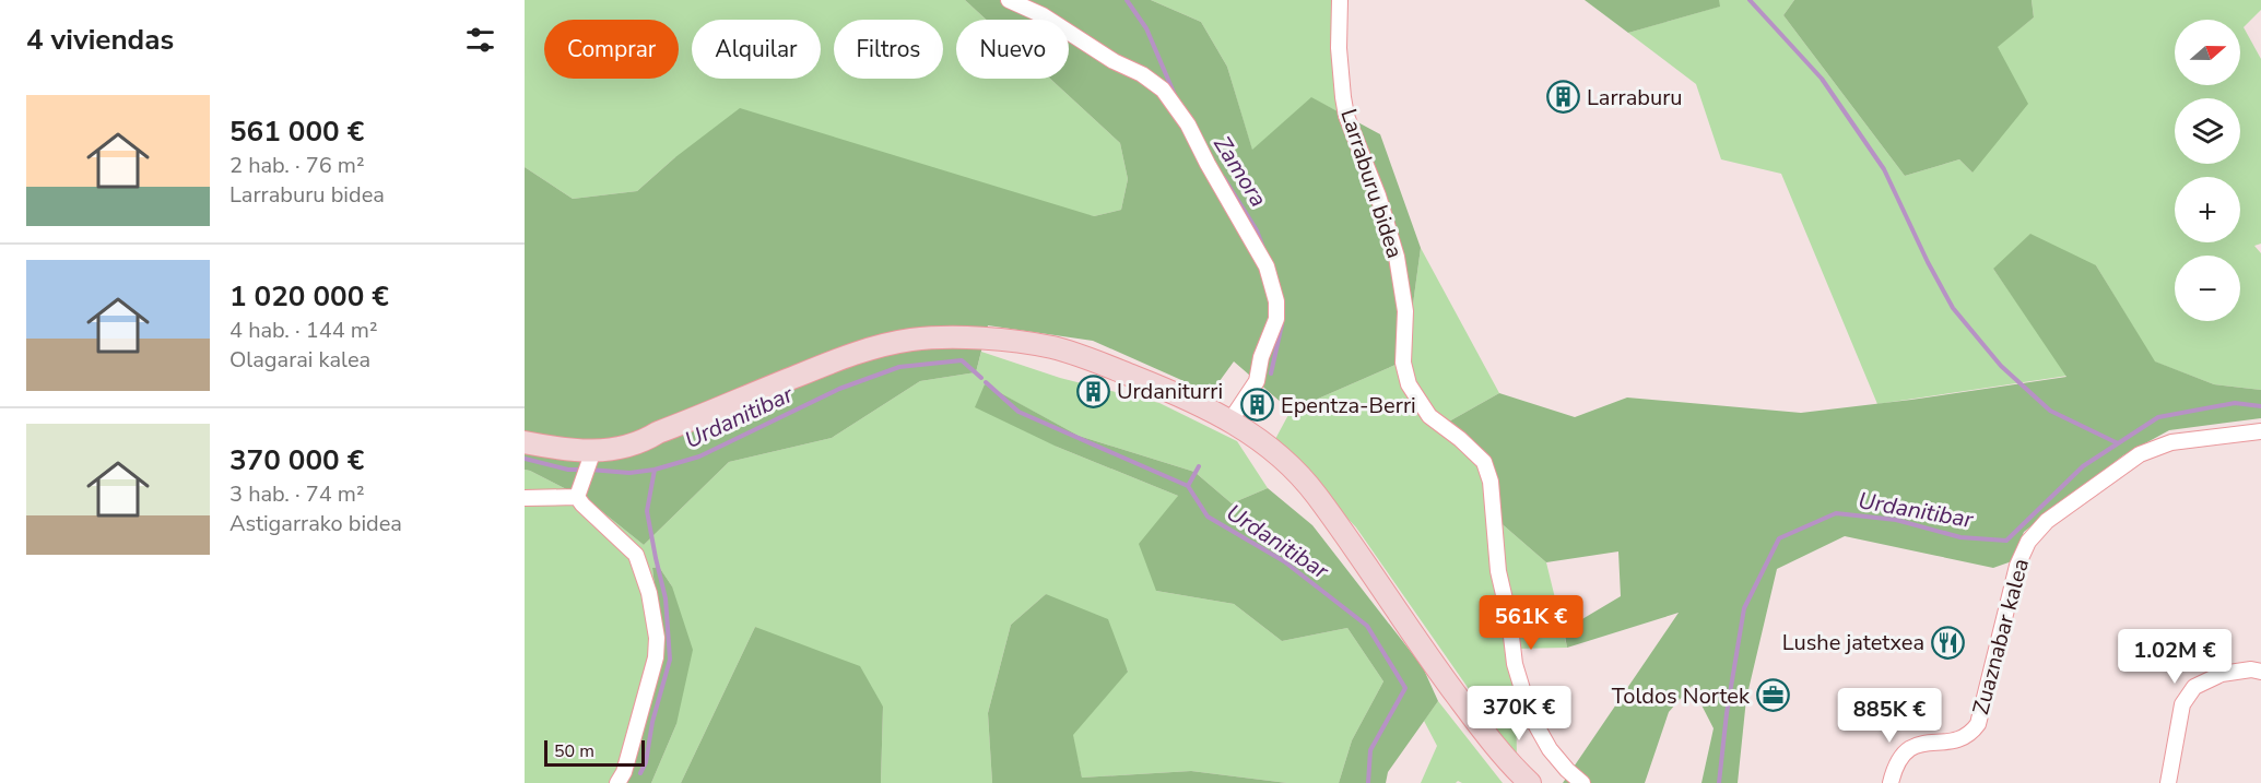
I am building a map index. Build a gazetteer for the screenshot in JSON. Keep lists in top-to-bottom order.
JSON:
{
  "streets": {
    "street": ["Larraburu bidea", "Zuaznabar kalea"]
  },
  "water": ["Zamora", "Urdanitibar"],
  "places": {
    "building": ["Larraburu", "Urdaniturri", "Epentza-Berri"],
    "restaurant": ["Lushe jatetxea"],
    "office": ["Toldos Nortek"]
  },
  "scale_bar": "50 m",
  "north": "right",
  "page": {
    "heading": "4 viviendas",
    "map_buttons": ["+", "−"],
    "chip": [
      "Comprar",
      "Alquilar",
      "Filtros",
      "Nuevo"
    ],
    "list": [
      {
        "name": "561 000 €",
        "note": "2 hab. · 76 m² · Larraburu bidea"
      },
      {
        "name": "1 020 000 €",
        "note": "4 hab. · 144 m² · Olagarai kalea"
      },
      {
        "name": "370 000 €",
        "note": "3 hab. · 74 m² · Astigarrako bidea"
      }
    ],
    "price": [
      "561K €",
      "1.02M €",
      "370K €",
      "885K €"
    ],
    "scale": "50 m"
  }
}
